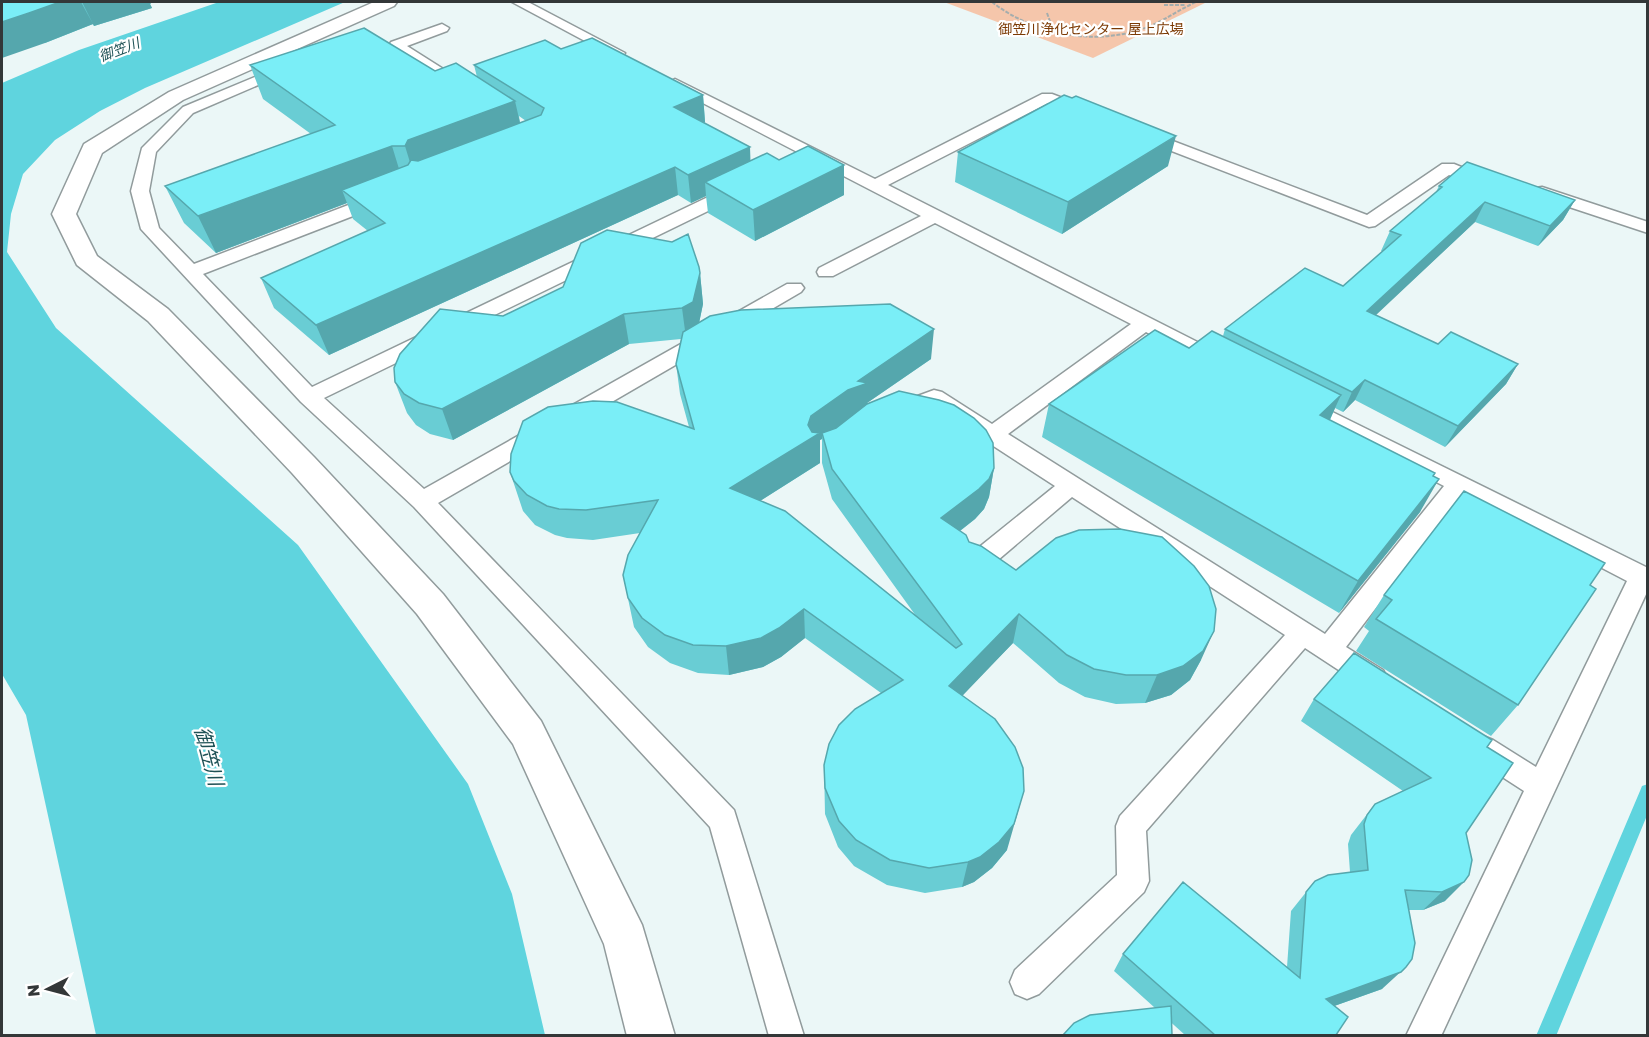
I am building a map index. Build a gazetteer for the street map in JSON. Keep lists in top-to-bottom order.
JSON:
{
  "water": ["御笠川"],
  "parks": ["御笠川浄化センター 屋上広場"],
  "north": "left"
}
